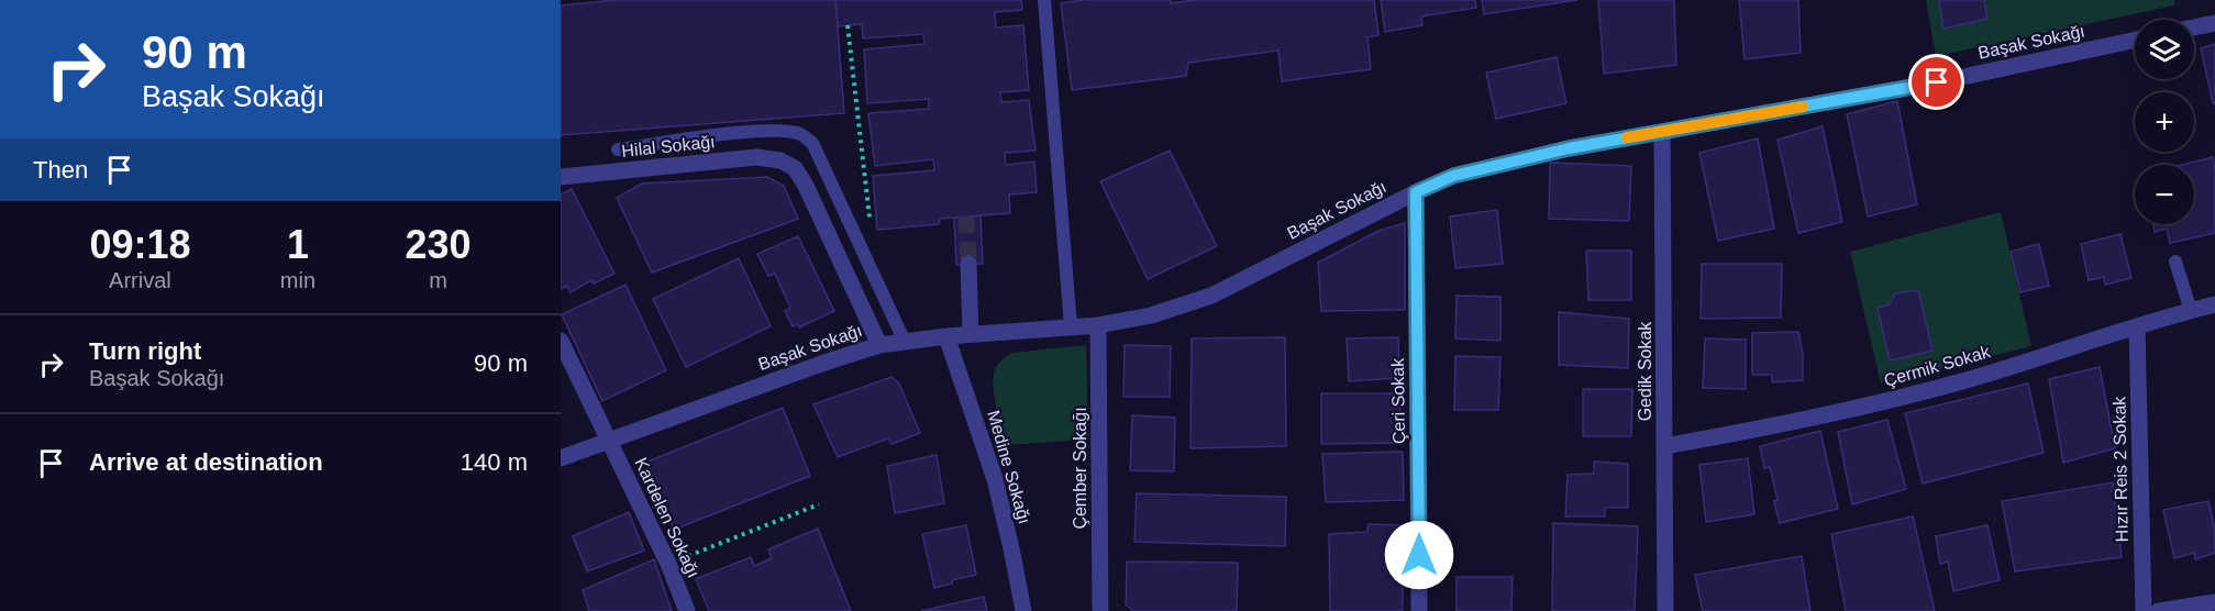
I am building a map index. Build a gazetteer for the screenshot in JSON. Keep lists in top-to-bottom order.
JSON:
{
  "streets": {
    "street": [
      "Başak Sokağı",
      "Hilal Sokağı",
      "Çermik Sokak",
      "Gedik Sokak",
      "Çeri Sokak",
      "Medine Sokağı",
      "Çember Sokağı",
      "Hızır Reis 2 Sokak",
      "Kardelen Sokağı"
    ]
  },
  "crossings": [
    ["Başak Sokağı", "Hilal Sokağı"],
    ["Başak Sokağı", "Gedik Sokak"],
    ["Başak Sokağı", "Çeri Sokak"],
    ["Başak Sokağı", "Medine Sokağı"],
    ["Başak Sokağı", "Çember Sokağı"],
    ["Başak Sokağı", "Kardelen Sokağı"],
    ["Çermik Sokak", "Gedik Sokak"],
    ["Çermik Sokak", "Hızır Reis 2 Sokak"]
  ],
  "page": {
    "turn": ["90 m", "Başak Sokağı"],
    "map_buttons": ["+", "−"],
    "then": "Then",
    "eta": [
      "09:18",
      "Arrival",
      "1",
      "min",
      "230",
      "m"
    ],
    "list": [
      {
        "name": "Turn right",
        "note": "Başak Sokağı",
        "value": "90 m"
      },
      {
        "name": "Arrive at destination",
        "value": "140 m"
      }
    ]
  }
}
